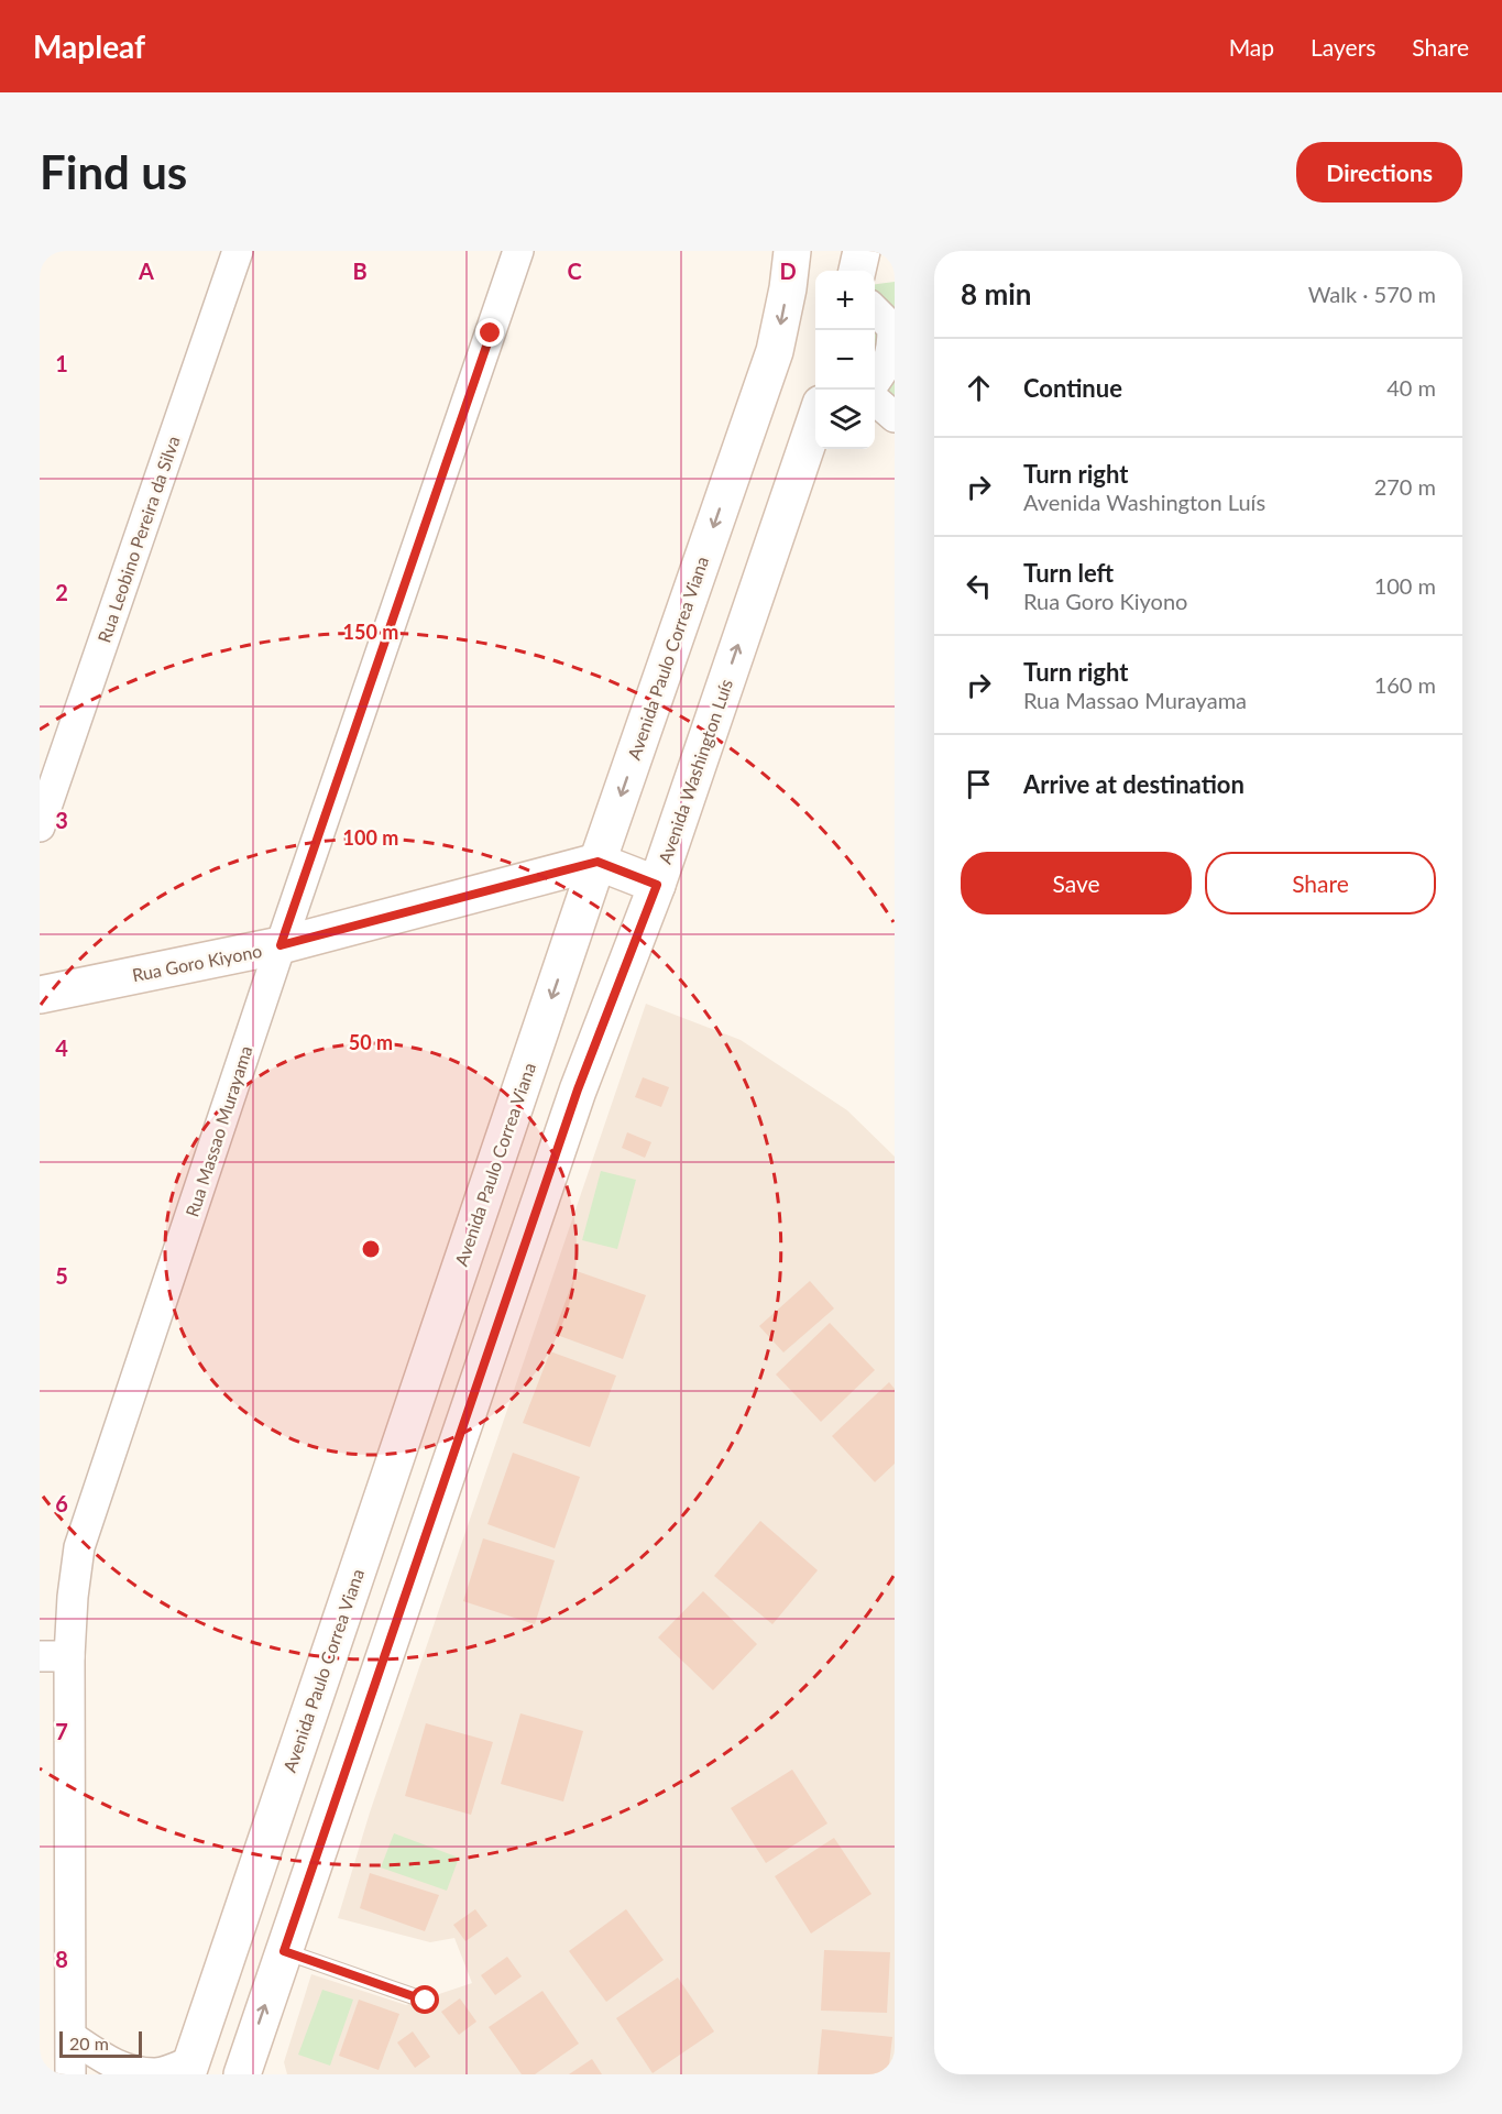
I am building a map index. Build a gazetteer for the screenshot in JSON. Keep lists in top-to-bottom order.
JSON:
{
  "streets": {
    "street": [
      "Rua Leobino Pereira da Silva",
      "Avenida Paulo Correa Viana",
      "Avenida Washington Luís",
      "Rua Goro Kiyono",
      "Rua Massao Murayama"
    ]
  },
  "crossings": [
    ["Avenida Paulo Correa Viana", "Rua Goro Kiyono"],
    ["Rua Goro Kiyono", "Rua Massao Murayama"]
  ],
  "one_way": ["Avenida Paulo Correa Viana", "Avenida Washington Luís"],
  "scale_bar": "20 m",
  "page": {
    "header": "Mapleaf",
    "nav": ["Map", "Layers", "Share"],
    "buttons": [
      "Directions",
      ["Save", "Share"]
    ],
    "title": "Find us",
    "heading": ["8 min", "Walk · 570 m"],
    "map_buttons": ["+", "−"],
    "list": [
      ["Continue", "40 m"],
      ["Turn right", "Avenida Washington Luís", "270 m"],
      ["Turn left", "Rua Goro Kiyono", "100 m"],
      ["Turn right", "Rua Massao Murayama", "160 m"],
      "Arrive at destination"
    ],
    "scale": "20 m"
  },
  "grid": {
    "columns": [
      "A",
      "B",
      "C",
      "D"
    ],
    "rows": [
      "1",
      "2",
      "3",
      "4",
      "5",
      "6",
      "7",
      "8"
    ]
  },
  "rings": ["150 m", "100 m", "50 m"]
}
